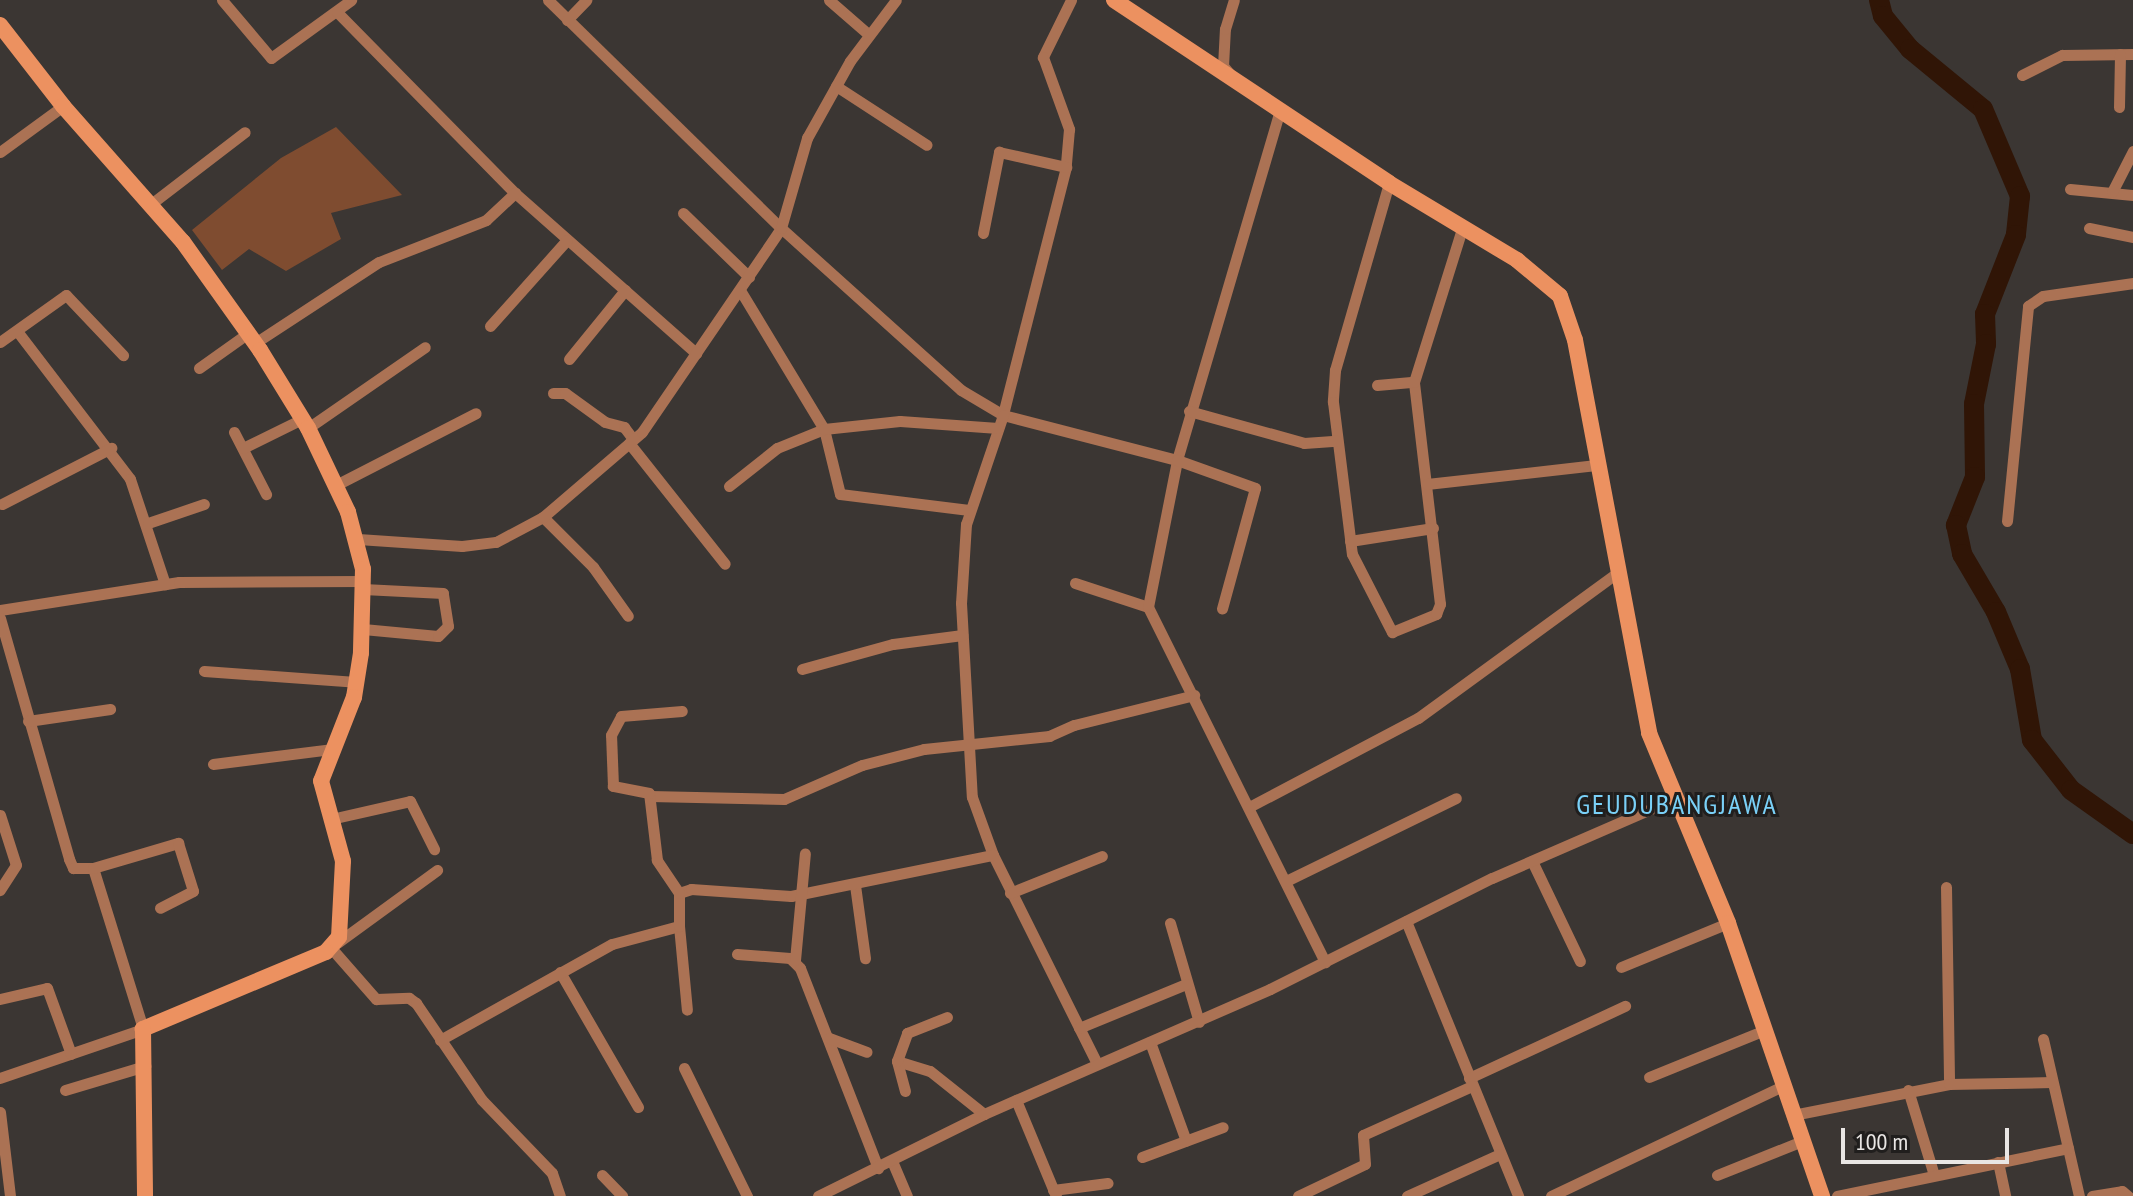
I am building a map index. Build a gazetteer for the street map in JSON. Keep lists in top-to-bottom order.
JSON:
{
  "districts": ["GEUDUBANGJAWA"],
  "scale_bar": "100 m"
}
